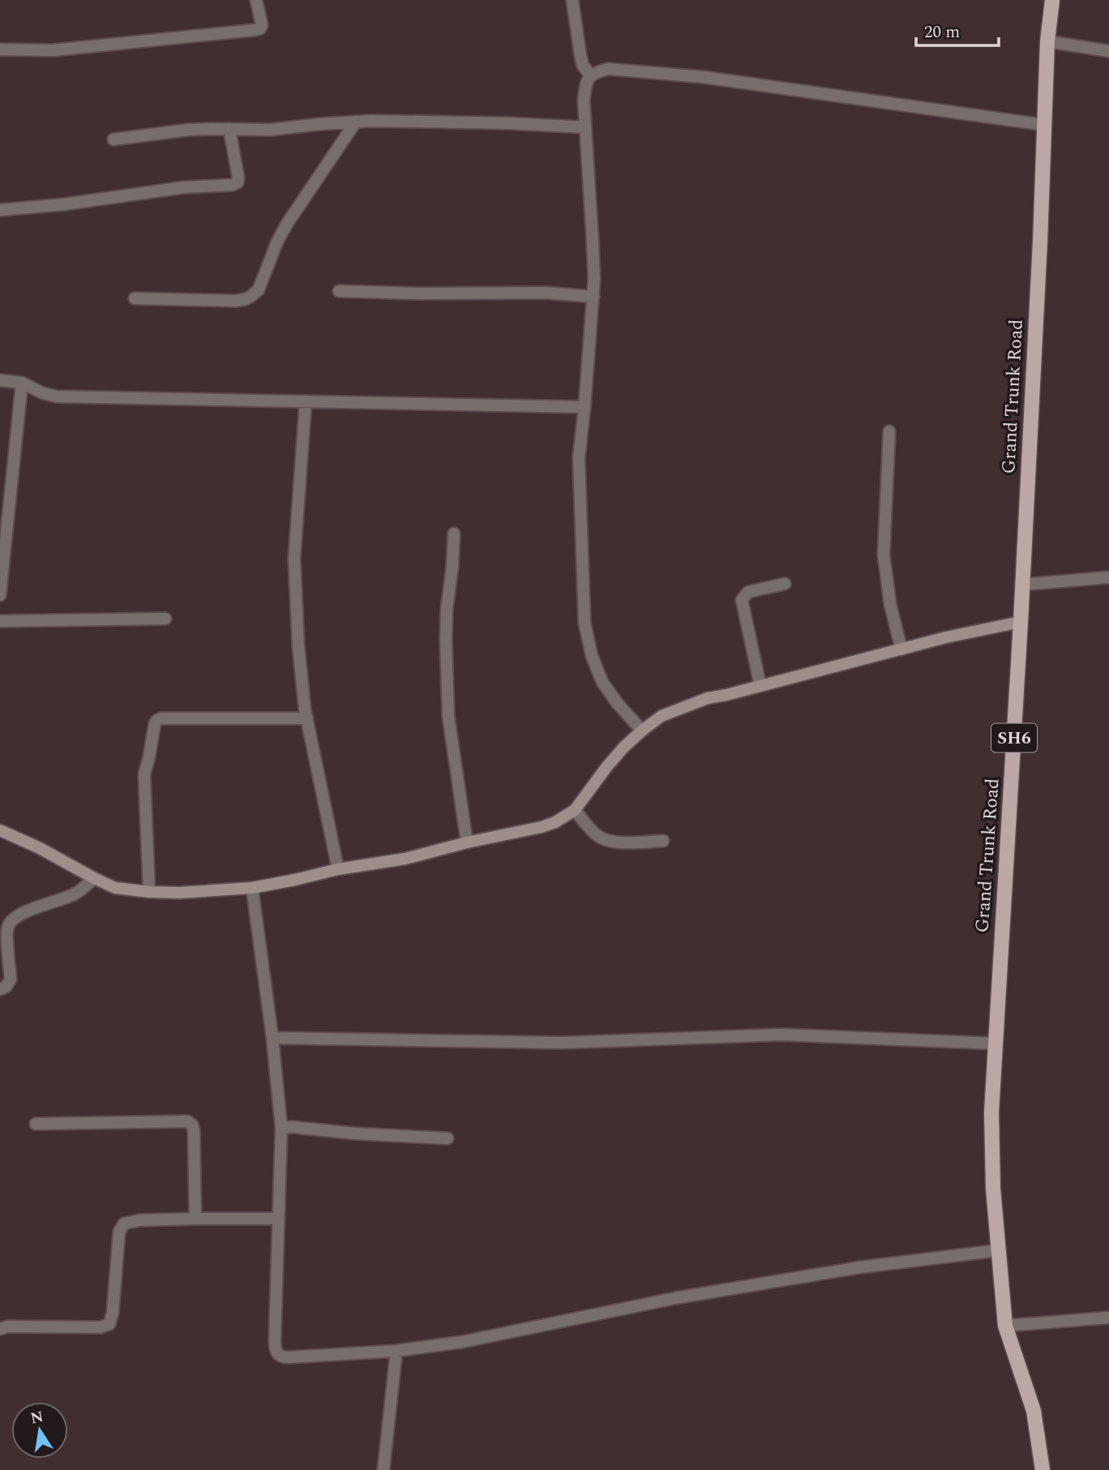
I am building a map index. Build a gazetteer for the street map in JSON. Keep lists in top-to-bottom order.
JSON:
{
  "streets": {
    "main road": ["Grand Trunk Road", "SH6"]
  },
  "scale_bar": "20 m",
  "north": "top"
}
